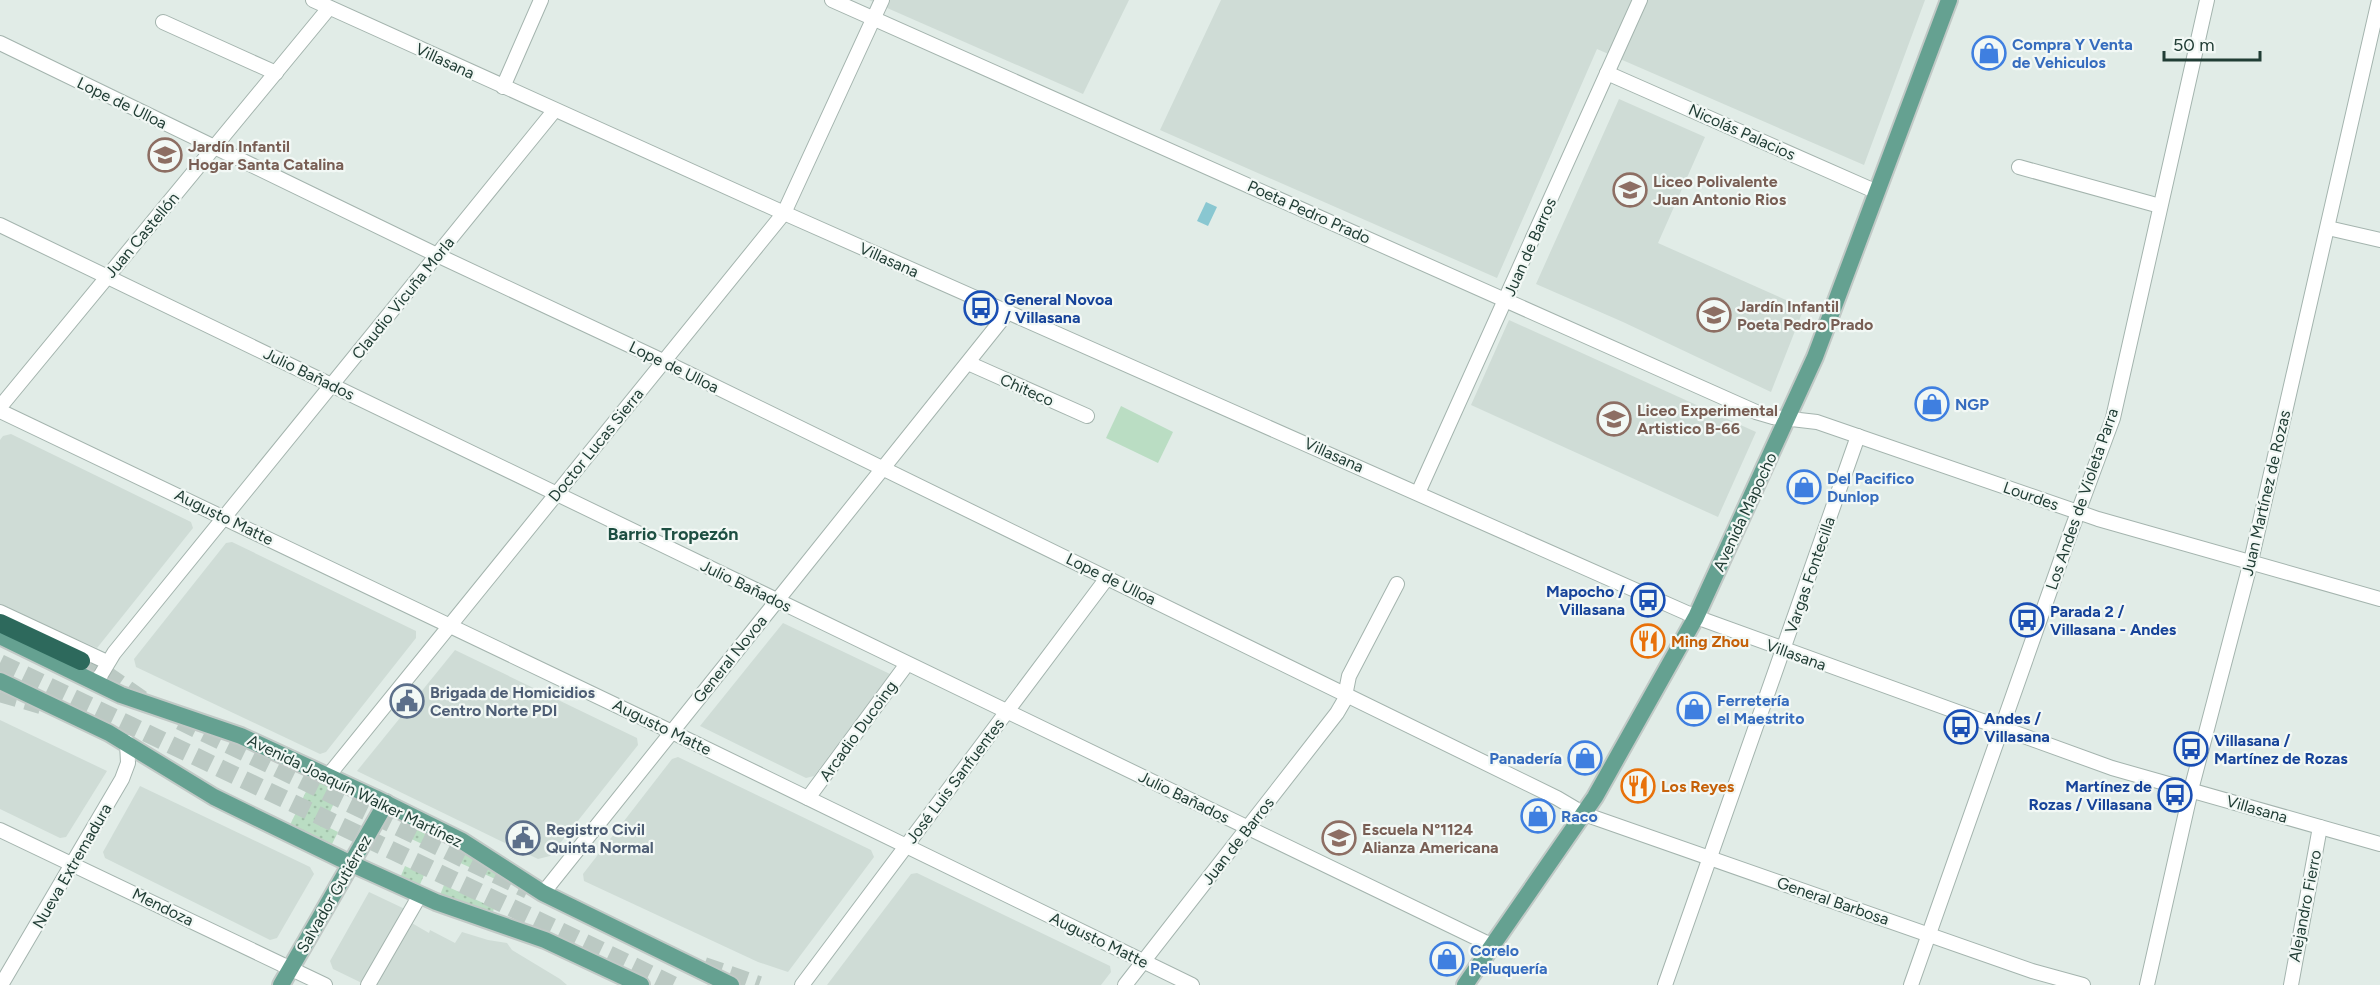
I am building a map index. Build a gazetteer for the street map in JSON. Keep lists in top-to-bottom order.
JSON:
{
  "streets": {
    "main road": ["Avenida Mapocho", "Avenida Joaquín Walker Martínez", "Salvador Gutiérrez"],
    "street": [
      "Villasana",
      "Lope de Ulloa",
      "Nicolás Palacios",
      "Poeta Pedro Prado",
      "Juan Castellón",
      "Juan de Barros",
      "Claudio Vicuña Morla",
      "Julio Bañados",
      "Chiteco",
      "Doctor Lucas Sierra",
      "Juan Martínez de Rozas",
      "Lourdes",
      "Los Andes de Violeta Parra",
      "Augusto Matte",
      "Vargas Fontecilla",
      "General Novoa",
      "Arcadio Ducoing",
      "José Luis Sanfuentes",
      "Nueva Extremadura",
      "General Barbosa",
      "Alejandro Fierro",
      "Mendoza"
    ]
  },
  "crossings": [
    ["Villasana", "Juan Castellón"],
    ["Villasana", "Juan de Barros"],
    ["Villasana", "Claudio Vicuña Morla"],
    ["Villasana", "Doctor Lucas Sierra"],
    ["Villasana", "Juan Martínez de Rozas"],
    ["Villasana", "Los Andes de Violeta Parra"],
    ["Villasana", "Avenida Mapocho"],
    ["Villasana", "Vargas Fontecilla"],
    ["Villasana", "General Novoa"],
    ["Villasana", "Alejandro Fierro"],
    ["Lope de Ulloa", "Juan Castellón"],
    ["Lope de Ulloa", "Juan de Barros"],
    ["Lope de Ulloa", "Claudio Vicuña Morla"],
    ["Lope de Ulloa", "Doctor Lucas Sierra"],
    ["Lope de Ulloa", "Avenida Mapocho"],
    ["Lope de Ulloa", "General Novoa"],
    ["Lope de Ulloa", "José Luis Sanfuentes"],
    ["Lope de Ulloa", "General Barbosa"],
    ["Nicolás Palacios", "Juan de Barros"],
    ["Nicolás Palacios", "Avenida Mapocho"],
    ["Poeta Pedro Prado", "Juan de Barros"],
    ["Poeta Pedro Prado", "Doctor Lucas Sierra"],
    ["Poeta Pedro Prado", "Lourdes"],
    ["Poeta Pedro Prado", "Avenida Mapocho"],
    ["Juan Castellón", "Julio Bañados"],
    ["Juan Castellón", "Augusto Matte"],
    ["Juan de Barros", "Julio Bañados"],
    ["Juan de Barros", "Augusto Matte"],
    ["Claudio Vicuña Morla", "Julio Bañados"],
    ["Claudio Vicuña Morla", "Augusto Matte"],
    ["Claudio Vicuña Morla", "Avenida Joaquín Walker Martínez"],
    ["Julio Bañados", "Doctor Lucas Sierra"],
    ["Julio Bañados", "Avenida Mapocho"],
    ["Julio Bañados", "General Novoa"],
    ["Julio Bañados", "Arcadio Ducoing"],
    ["Julio Bañados", "José Luis Sanfuentes"],
    ["Chiteco", "General Novoa"],
    ["Doctor Lucas Sierra", "Augusto Matte"],
    ["Doctor Lucas Sierra", "Avenida Joaquín Walker Martínez"],
    ["Juan Martínez de Rozas", "Lourdes"],
    ["Lourdes", "Los Andes de Violeta Parra"],
    ["Lourdes", "Avenida Mapocho"],
    ["Lourdes", "Vargas Fontecilla"],
    ["Los Andes de Violeta Parra", "General Barbosa"],
    ["Avenida Mapocho", "General Barbosa"],
    ["Augusto Matte", "General Novoa"],
    ["Augusto Matte", "Arcadio Ducoing"],
    ["Augusto Matte", "José Luis Sanfuentes"],
    ["Vargas Fontecilla", "General Barbosa"],
    ["General Novoa", "Avenida Joaquín Walker Martínez"],
    ["Avenida Joaquín Walker Martínez", "Salvador Gutiérrez"],
    ["Nueva Extremadura", "Mendoza"],
    ["Salvador Gutiérrez", "Mendoza"]
  ],
  "districts": ["Barrio Tropezón"],
  "places": {
    "shop": [
      "Compra Y Venta de Vehiculos",
      "NGP",
      "Del Pacifico Dunlop",
      "Ferretería el Maestrito",
      "Panadería",
      "Raco",
      "Corelo Peluquería"
    ],
    "school or university": [
      "Jardín Infantil Hogar Santa Catalina",
      "Liceo Polivalente Juan Antonio Rios",
      "Jardín Infantil Poeta Pedro Prado",
      "Liceo Experimental Artistico B-66",
      "Escuela N°1124 Alianza Americana"
    ],
    "bus stop": [
      "General Novoa / Villasana",
      "Mapocho / Villasana",
      "Parada 2 / Villasana - Andes",
      "Andes / Villasana",
      "Villasana / Martínez de Rozas",
      "Martínez de Rozas / Villasana"
    ],
    "restaurant": ["Ming Zhou", "Los Reyes"],
    "public building": ["Brigada de Homicidios Centro Norte PDI", "Registro Civil Quinta Normal"]
  },
  "scale_bar": "50 m"
}
